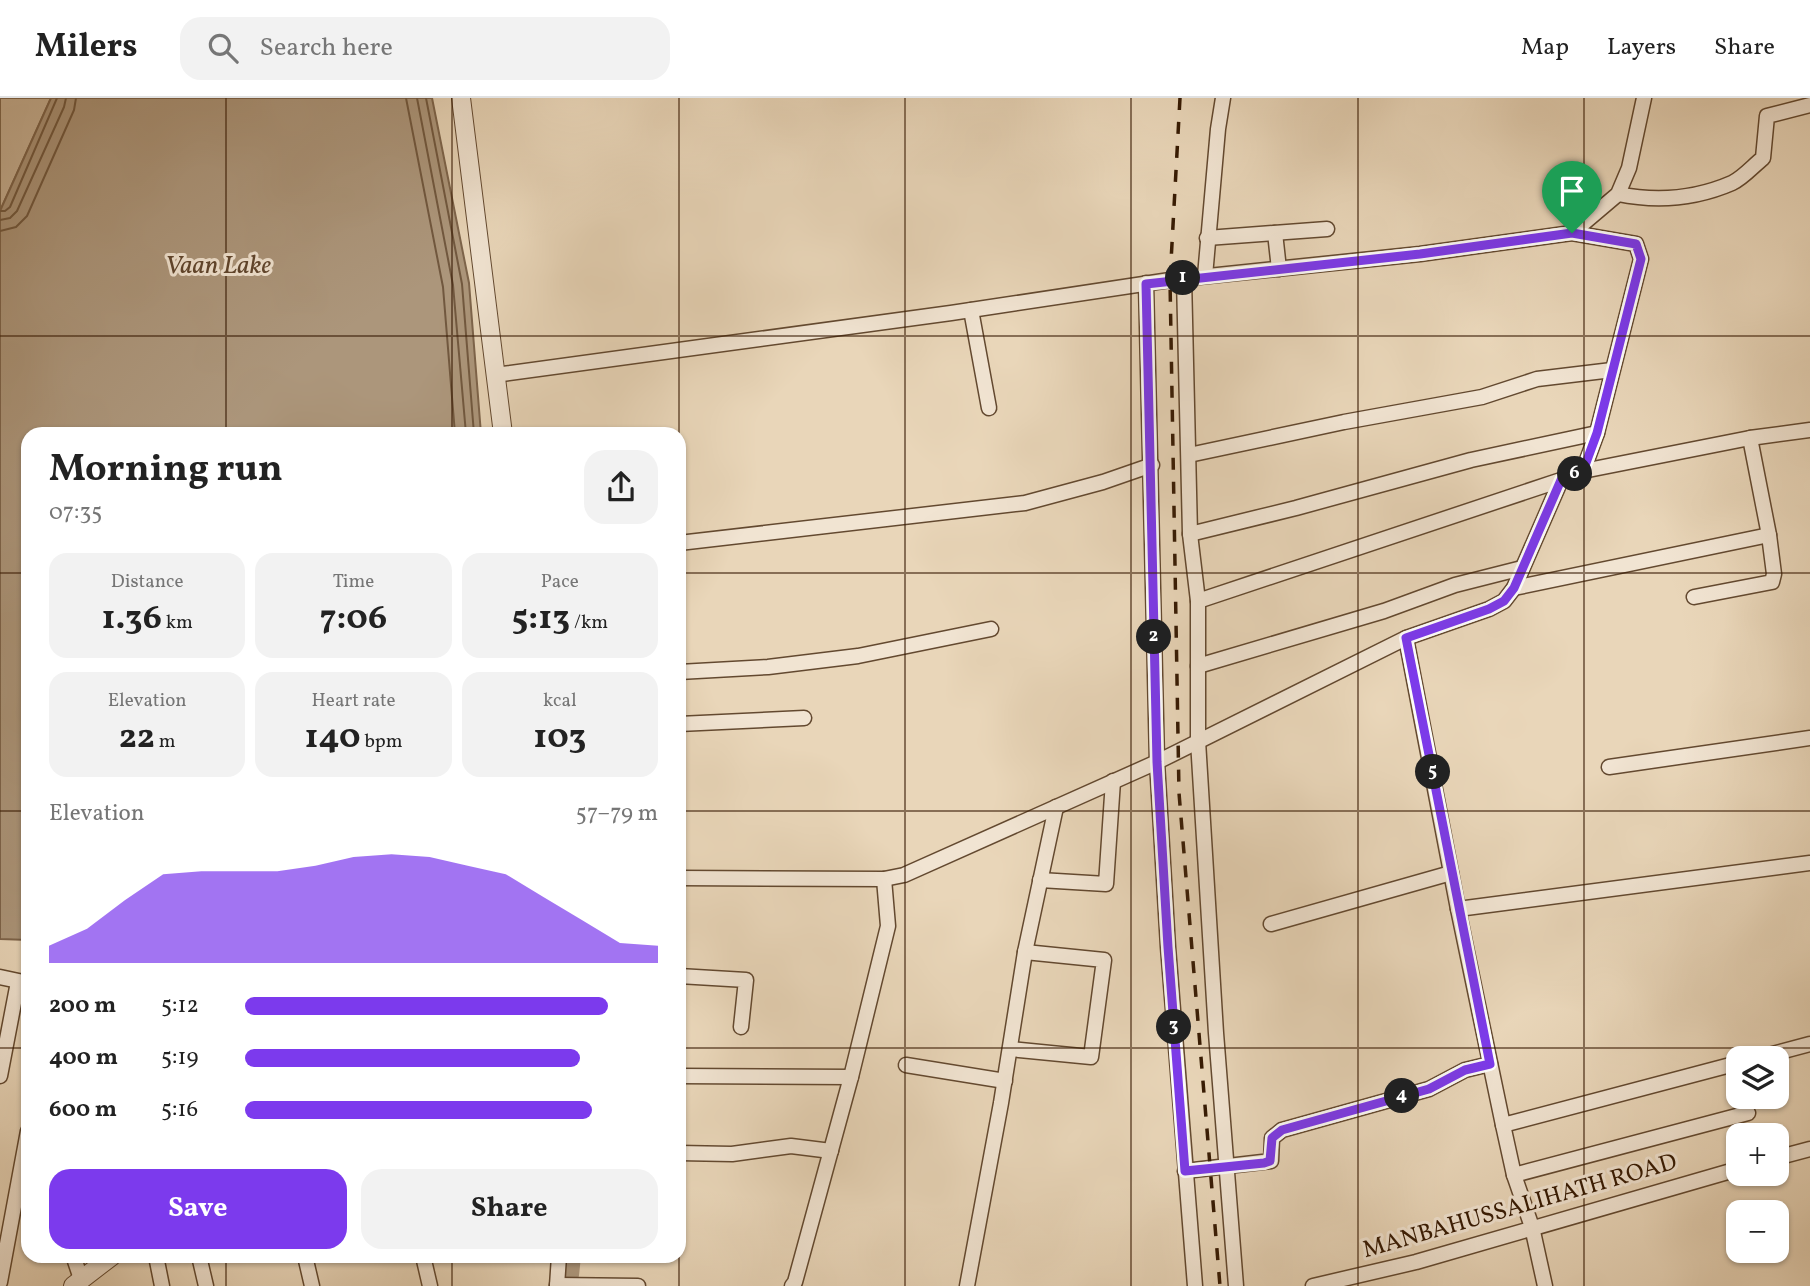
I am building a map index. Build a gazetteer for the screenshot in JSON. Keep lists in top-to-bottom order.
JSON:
{
  "streets": {
    "street": ["MANBAHUSSALIHATH ROAD"]
  },
  "water": ["Vaan Lake"],
  "page": {
    "header": "Milers",
    "search": "Search here",
    "nav": ["Map", "Layers", "Share"],
    "pins": [
      "1",
      "6",
      "2",
      "5",
      "3",
      "4"
    ],
    "heading": ["Morning run", "07:35"],
    "stats": [
      ["Distance", "1.36 km"],
      ["Time", "7:06"],
      ["Pace", "5:13 /km"],
      ["Elevation", "22 m"],
      ["Heart rate", "140 bpm"],
      ["kcal", "103"]
    ],
    "chart": ["Elevation", "57–79 m"],
    "list": [
      {
        "name": "200 m",
        "note": "5:12"
      },
      {
        "name": "400 m",
        "note": "5:19"
      },
      {
        "name": "600 m",
        "note": "5:16"
      }
    ],
    "map_buttons": ["+", "−"],
    "buttons": ["Save", "Share"]
  }
}
